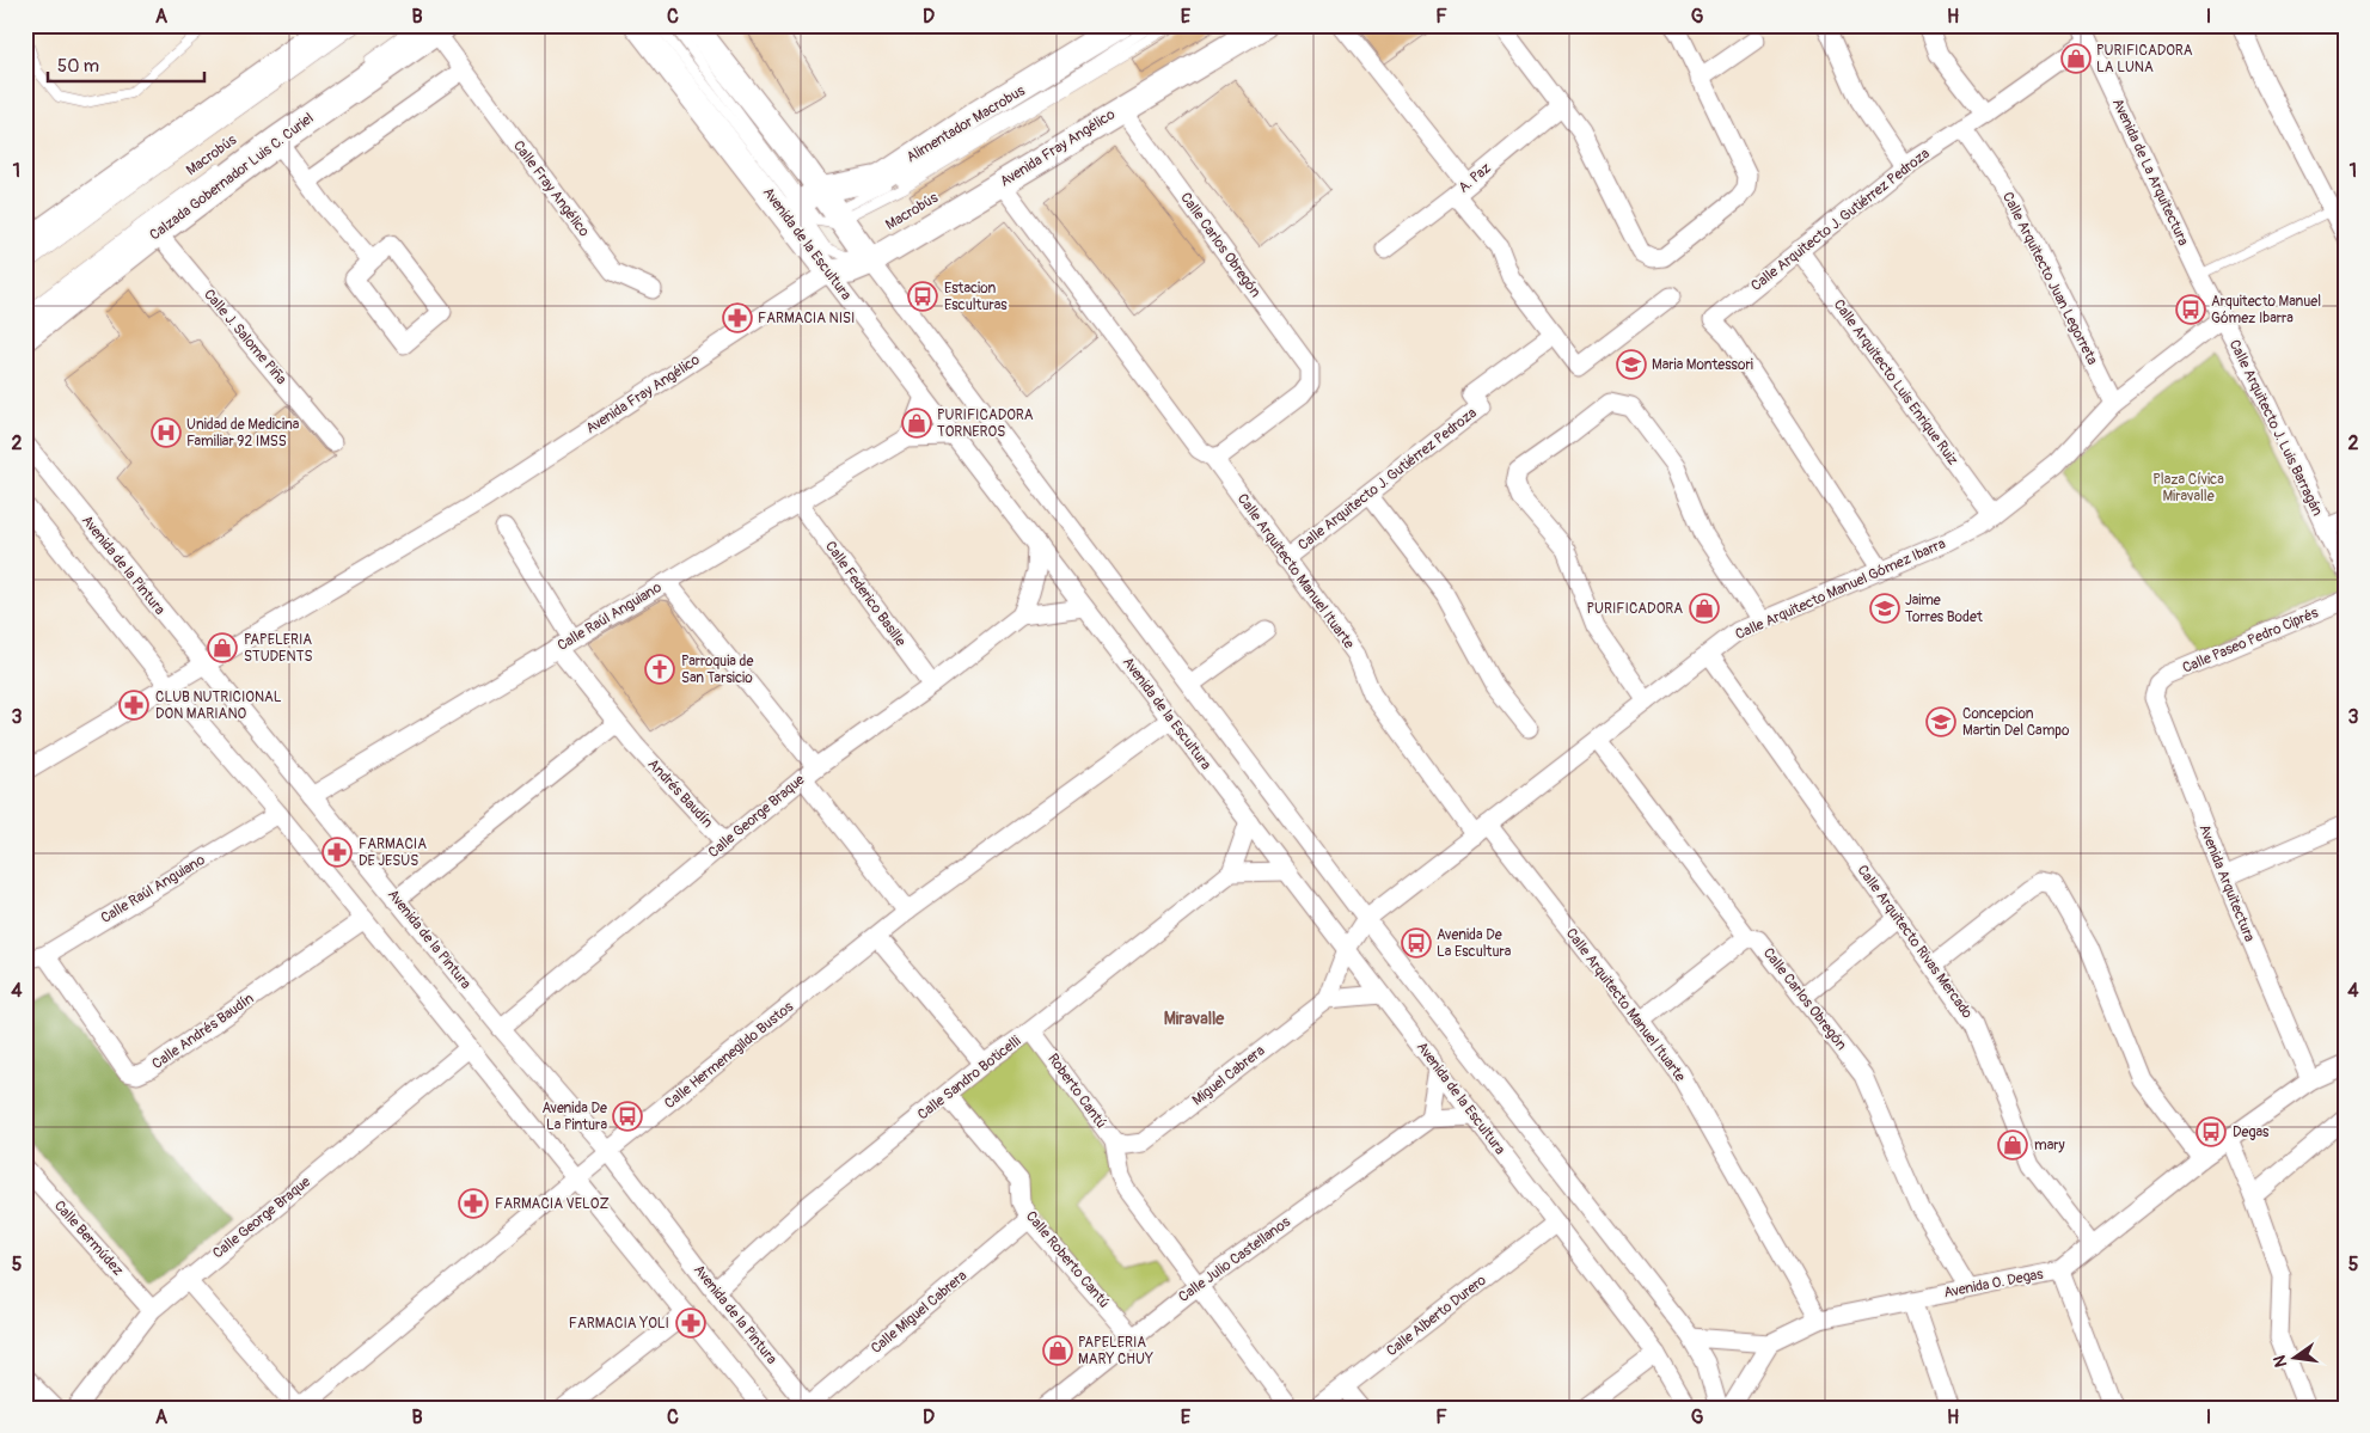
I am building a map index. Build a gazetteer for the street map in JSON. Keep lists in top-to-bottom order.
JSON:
{
  "streets": {
    "main road": ["Calzada Gobernador Luis C. Curiel"],
    "street": [
      "Avenida Fray Angélico",
      "Avenida de La Arquitectura",
      "A. Paz",
      "Calle Fray Angélico",
      "Calle Arquitecto J. Gutiérrez Pedroza",
      "Avenida de la Escultura",
      "Calle Carlos Obregón",
      "Calle Arquitecto Juan Legorreta",
      "Calle J. Salome Piña",
      "Calle Arquitecto Luis Enrique Ruiz",
      "Calle Arquitecto J. Luis Barragán",
      "Avenida de la Pintura",
      "Calle Arquitecto Manuel Ituarte",
      "Calle Arquitecto Manuel Gómez Ibarra",
      "Calle Federico Basille",
      "Calle Raúl Anguiano",
      "Calle Paseo Pedro Ciprés",
      "Andrés Baudín",
      "Calle George Braque",
      "Avenida Arquitectura",
      "Calle Arquitecto Rivas Mercado",
      "Calle Andrés Baudín",
      "Calle Hermenegildo Bustos",
      "Miguel Cabrera",
      "Calle Sandro Boticelli",
      "Roberto Cantú",
      "Calle Bermúdez",
      "Calle Roberto Cantú",
      "Calle Julio Castellanos",
      "Avenida O. Degas",
      "Calle Miguel Cabrera",
      "Calle Alberto Durero"
    ],
    "lane": ["Alimentador Macrobus", "Macrobús"]
  },
  "crossings": [
    ["Alimentador Macrobus", "Macrobús"],
    ["Alimentador Macrobus", "Avenida de la Escultura"],
    ["Avenida Fray Angélico", "Macrobús"],
    ["Avenida Fray Angélico", "Avenida de la Escultura"],
    ["Avenida Fray Angélico", "Calle Carlos Obregón"],
    ["Avenida Fray Angélico", "Avenida de la Pintura"],
    ["Avenida Fray Angélico", "Calle Arquitecto Manuel Ituarte"],
    ["Macrobús", "Avenida de la Escultura"],
    ["Avenida de La Arquitectura", "Calle Arquitecto J. Gutiérrez Pedroza"],
    ["Avenida de La Arquitectura", "Calle Arquitecto J. Luis Barragán"],
    ["Avenida de La Arquitectura", "Calle Arquitecto Manuel Gómez Ibarra"],
    ["Calzada Gobernador Luis C. Curiel", "Calle Fray Angélico"],
    ["Calzada Gobernador Luis C. Curiel", "Calle J. Salome Piña"],
    ["Calle Arquitecto J. Gutiérrez Pedroza", "Calle Arquitecto Juan Legorreta"],
    ["Calle Arquitecto J. Gutiérrez Pedroza", "Calle Arquitecto Luis Enrique Ruiz"],
    ["Calle Arquitecto J. Gutiérrez Pedroza", "Calle Arquitecto Manuel Ituarte"],
    ["Calle Arquitecto J. Gutiérrez Pedroza", "Calle Arquitecto Manuel Gómez Ibarra"],
    ["Avenida de la Escultura", "Calle Arquitecto Manuel Gómez Ibarra"],
    ["Avenida de la Escultura", "Calle Raúl Anguiano"],
    ["Avenida de la Escultura", "Calle George Braque"],
    ["Avenida de la Escultura", "Calle Hermenegildo Bustos"],
    ["Avenida de la Escultura", "Calle Alberto Durero"],
    ["Calle Carlos Obregón", "Calle Arquitecto Manuel Ituarte"],
    ["Calle Carlos Obregón", "Calle Arquitecto Manuel Gómez Ibarra"],
    ["Calle Carlos Obregón", "Avenida O. Degas"],
    ["Calle Arquitecto Juan Legorreta", "Calle Arquitecto Manuel Gómez Ibarra"],
    ["Calle Arquitecto Luis Enrique Ruiz", "Calle Arquitecto Manuel Gómez Ibarra"],
    ["Calle Arquitecto J. Luis Barragán", "Calle Arquitecto Manuel Gómez Ibarra"],
    ["Avenida de la Pintura", "Calle Raúl Anguiano"],
    ["Avenida de la Pintura", "Calle George Braque"],
    ["Avenida de la Pintura", "Calle Hermenegildo Bustos"],
    ["Avenida de la Pintura", "Calle Sandro Boticelli"],
    ["Avenida de la Pintura", "Calle Miguel Cabrera"],
    ["Calle Arquitecto Manuel Ituarte", "Calle Arquitecto Manuel Gómez Ibarra"],
    ["Calle Arquitecto Manuel Ituarte", "Avenida O. Degas"],
    ["Calle Arquitecto Manuel Gómez Ibarra", "Calle Arquitecto Rivas Mercado"],
    ["Calle Federico Basille", "Calle Raúl Anguiano"],
    ["Calle Federico Basille", "Calle George Braque"],
    ["Calle Raúl Anguiano", "Calle Andrés Baudín"],
    ["Calle Paseo Pedro Ciprés", "Avenida Arquitectura"],
    ["Andrés Baudín", "Calle George Braque"],
    ["Calle George Braque", "Calle Bermúdez"],
    ["Avenida Arquitectura", "Avenida O. Degas"],
    ["Calle Arquitecto Rivas Mercado", "Avenida O. Degas"],
    ["Miguel Cabrera", "Roberto Cantú"],
    ["Calle Sandro Boticelli", "Roberto Cantú"],
    ["Calle Sandro Boticelli", "Calle Roberto Cantú"],
    ["Calle Roberto Cantú", "Calle Julio Castellanos"],
    ["Calle Roberto Cantú", "Calle Miguel Cabrera"]
  ],
  "districts": ["Miravalle"],
  "parks": ["Plaza Cívica Miravalle"],
  "places": {
    "shop": [
      "PURIFICADORA LA LUNA",
      "PURIFICADORA TORNEROS",
      "PURIFICADORA",
      "PAPELERIA STUDENTS",
      "mary",
      "PAPELERIA MARY CHUY"
    ],
    "bus stop": [
      "Estacion Esculturas",
      "Arquitecto Manuel Gómez Ibarra",
      "Avenida De La Escultura",
      "Avenida De La Pintura",
      "Degas"
    ],
    "pharmacy": [
      "FARMACIA NISI",
      "CLUB NUTRICIONAL DON MARIANO",
      "FARMACIA DE JESUS",
      "FARMACIA VELOZ",
      "FARMACIA YOLI"
    ],
    "school or university": ["Maria Montessori", "Jaime Torres Bodet", "Concepcion Martin Del Campo"],
    "hospital": ["Unidad de Medicina Familiar 92 IMSS"],
    "church": ["Parroquia de San Tarsicio"]
  },
  "scale_bar": "50 m",
  "north": "left",
  "grid": {
    "columns": [
      "A",
      "B",
      "C",
      "D",
      "E",
      "F",
      "G",
      "H",
      "I"
    ],
    "rows": [
      "1",
      "2",
      "3",
      "4",
      "5"
    ]
  }
}
